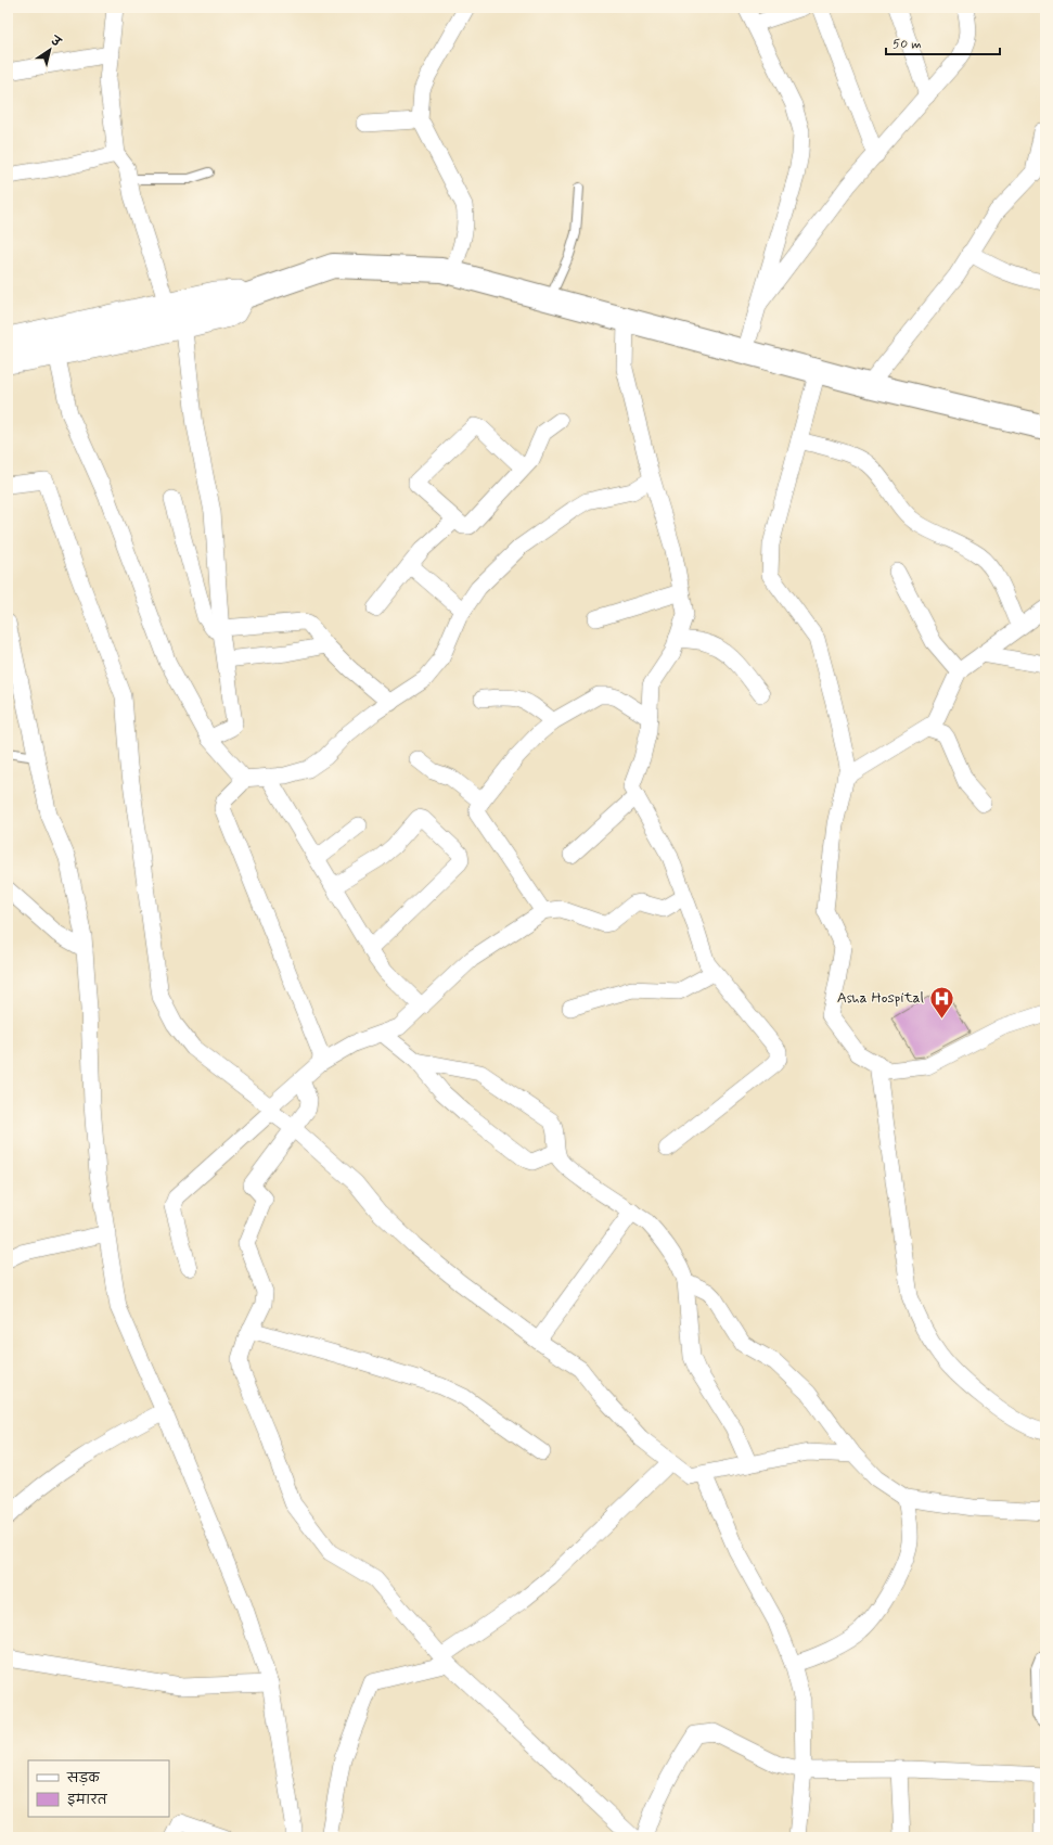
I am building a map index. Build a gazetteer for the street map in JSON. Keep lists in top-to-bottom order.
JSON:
{
  "places": {
    "hospital": ["Asha Hospital"]
  },
  "legend": ["सड़क", "इमारत"],
  "scale_bar": "50 m",
  "north": "top right"
}
